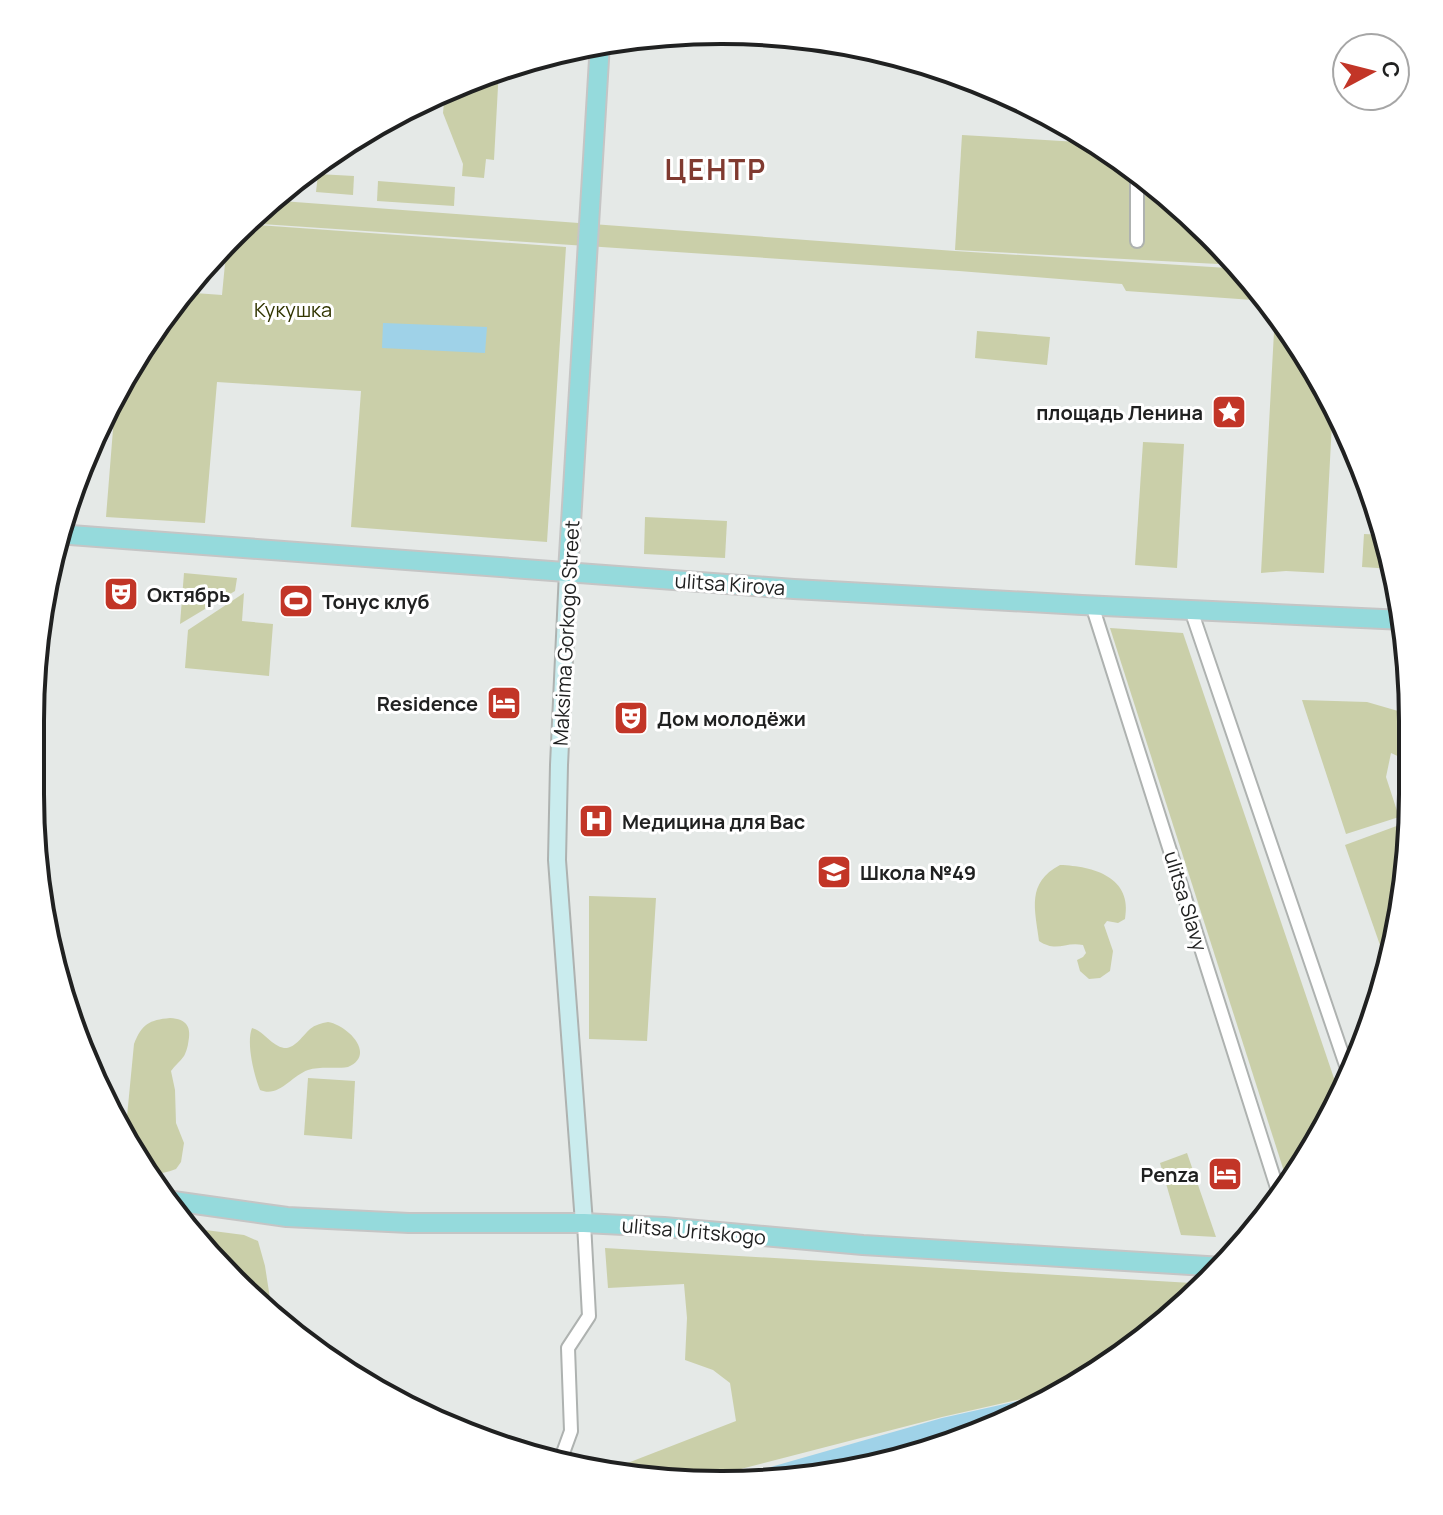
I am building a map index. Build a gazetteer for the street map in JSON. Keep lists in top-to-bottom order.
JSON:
{
  "streets": {
    "main road": ["ulitsa Kirova", "Maksima Gorkogo Street", "ulitsa Uritskogo"],
    "street": ["ulitsa Slavy"]
  },
  "crossings": [
    ["ulitsa Kirova", "Maksima Gorkogo Street"],
    ["ulitsa Kirova", "ulitsa Slavy"],
    ["Maksima Gorkogo Street", "ulitsa Uritskogo"]
  ],
  "districts": ["ЦЕНТР"],
  "parks": ["Кукушка"],
  "places": {
    "place": ["площадь Ленина"],
    "theatre": ["Октябрь", "Дом молодёжи"],
    "sports": ["Тонус клуб"],
    "hotel": ["Residence", "Penza"],
    "hospital": ["Медицина для Вас"],
    "school or university": ["Школа №49"]
  },
  "north": "right"
}
